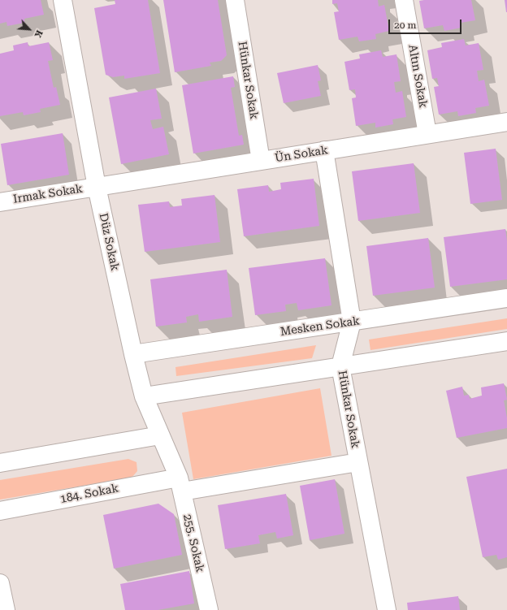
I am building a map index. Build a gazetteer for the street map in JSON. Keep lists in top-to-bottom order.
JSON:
{
  "streets": {
    "street": [
      "Altın Sokak",
      "Hünkar Sokak",
      "Ün Sokak",
      "Irmak Sokak",
      "Düz Sokak",
      "Mesken Sokak",
      "184. Sokak",
      "255. Sokak"
    ]
  },
  "crossings": [
    ["Altın Sokak", "Ün Sokak"],
    ["Hünkar Sokak", "Ün Sokak"],
    ["Hünkar Sokak", "Mesken Sokak"],
    ["Hünkar Sokak", "184. Sokak"],
    ["Ün Sokak", "Irmak Sokak"],
    ["Ün Sokak", "Düz Sokak"],
    ["Irmak Sokak", "Düz Sokak"],
    ["Düz Sokak", "Mesken Sokak"],
    ["Düz Sokak", "184. Sokak"],
    ["Düz Sokak", "255. Sokak"],
    ["184. Sokak", "255. Sokak"]
  ],
  "scale_bar": "20 m",
  "north": "bottom right"
}
